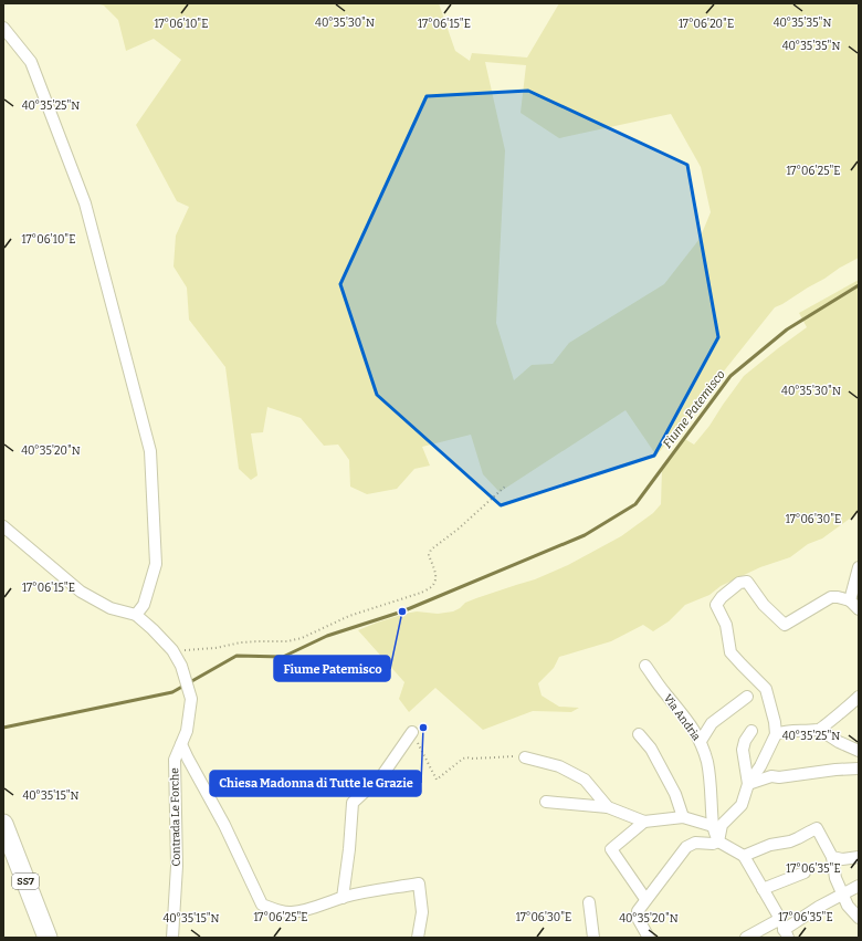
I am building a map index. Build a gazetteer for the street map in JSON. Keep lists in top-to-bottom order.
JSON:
{
  "streets": {
    "main road": ["SS7"],
    "street": ["Via Andria", "Contrada Le Forche"]
  },
  "water": ["Fiume Patemisco"],
  "places": ["Fiume Patemisco", "Chiesa Madonna di Tutte le Grazie"],
  "coordinates": [
    "40°35'30\"N",
    "40°35'35\"N",
    "17°06'10\"E",
    "17°06'15\"E",
    "17°06'20\"E",
    "40°35'25\"N",
    "17°06'25\"E",
    "40°35'20\"N",
    "17°06'30\"E",
    "40°35'15\"N",
    "17°06'35\"E"
  ]
}
